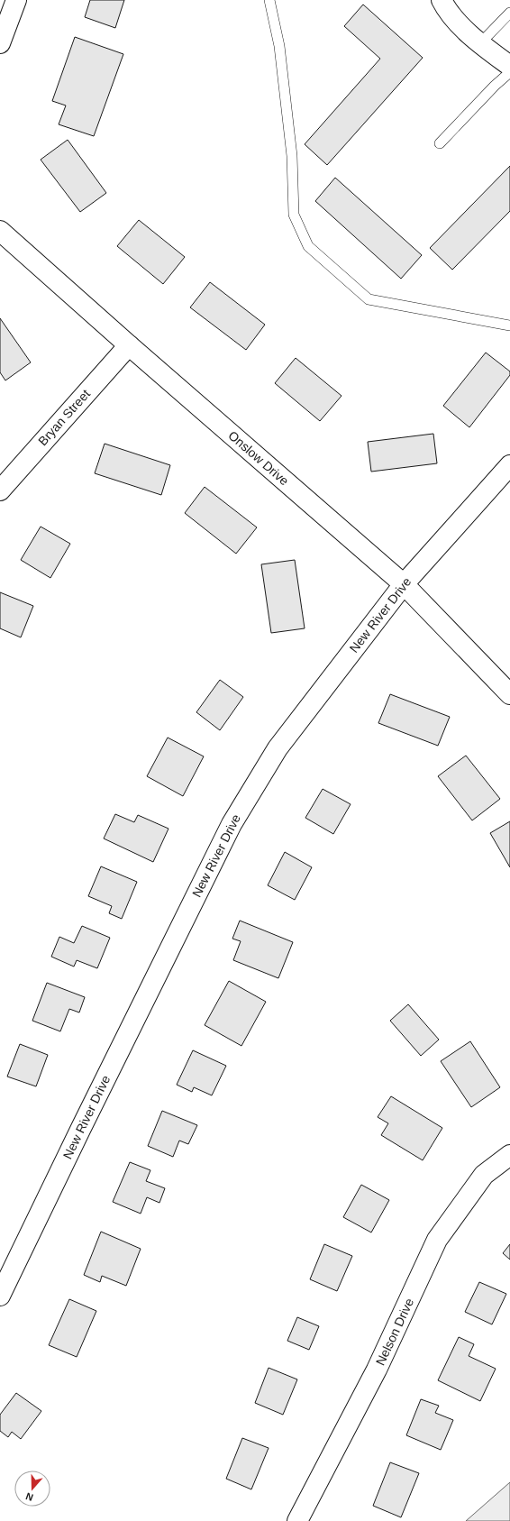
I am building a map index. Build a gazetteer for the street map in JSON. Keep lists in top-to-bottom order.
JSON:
{
  "streets": {
    "street": [
      "Bryan Street",
      "Onslow Drive",
      "New River Drive",
      "Nelson Drive"
    ]
  },
  "crossings": [
    ["Bryan Street", "Onslow Drive"],
    ["Onslow Drive", "New River Drive"]
  ],
  "north": "bottom"
}
